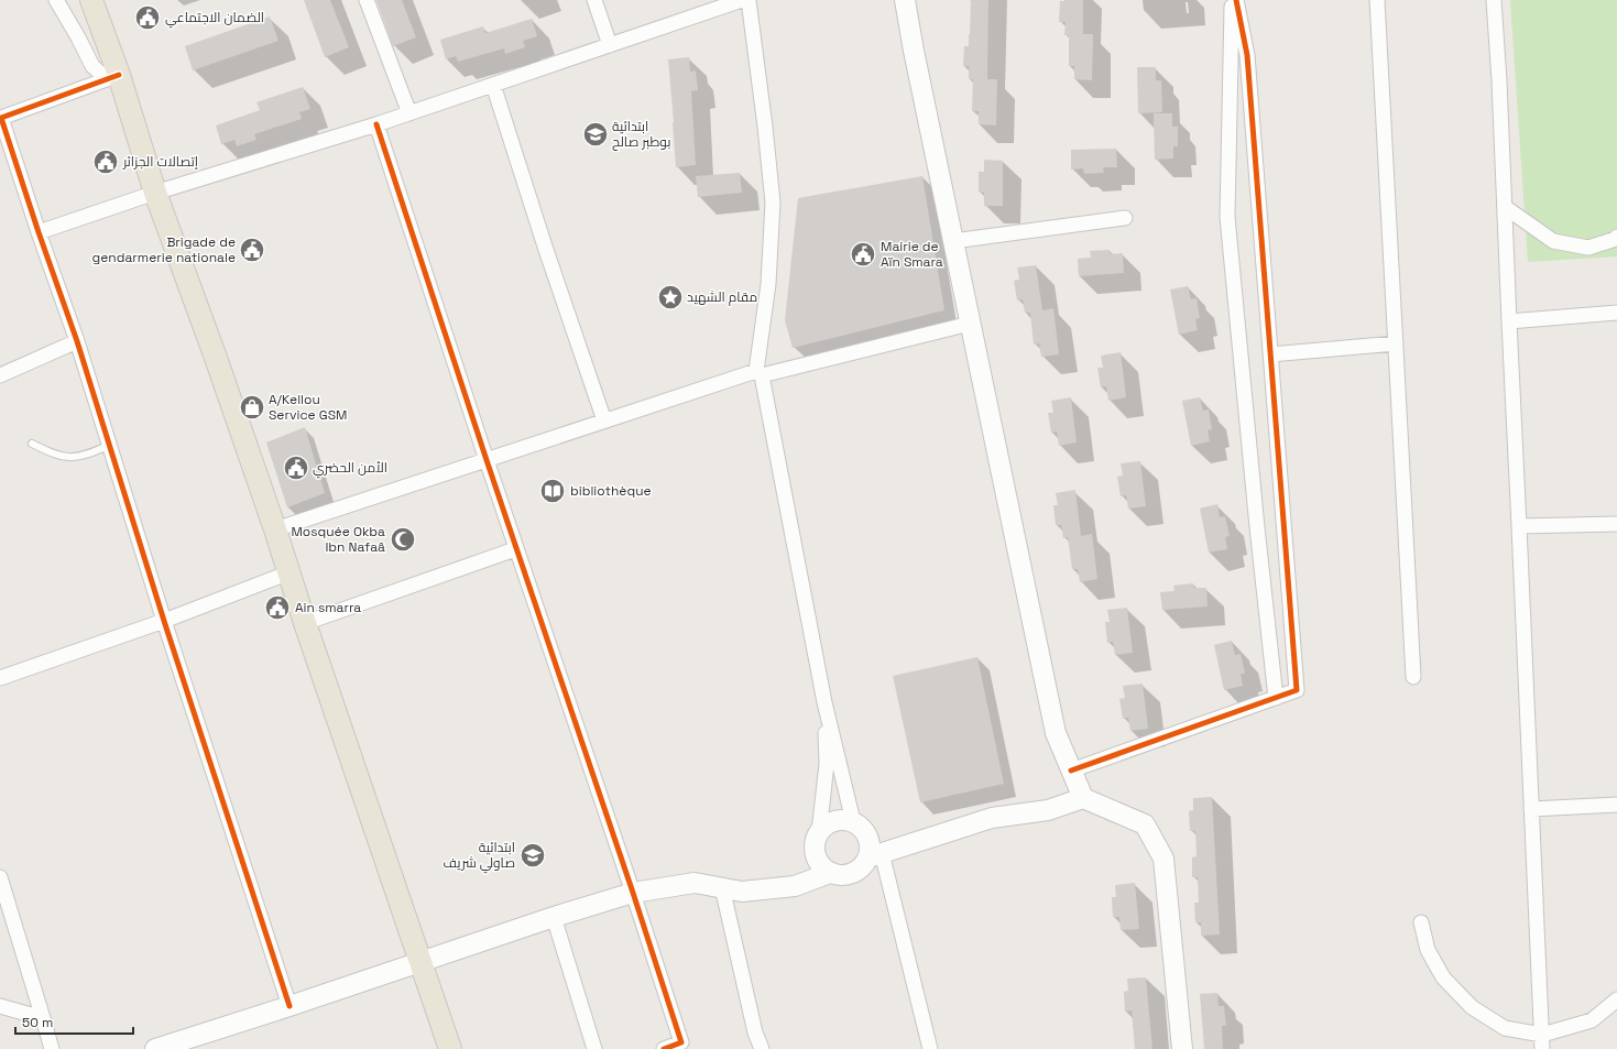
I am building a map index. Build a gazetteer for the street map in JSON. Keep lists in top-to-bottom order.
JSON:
{
  "places": {
    "public building": [
      "الضمان الاجتماعي",
      "إتصالات الجزائر",
      "Brigade de gendarmerie nationale",
      "Mairie de Aïn Smara",
      "الأمن الحضري",
      "Ain smarra"
    ],
    "school or university": ["ابتدائية بوطبر صالح", "ابتدائية صاولي شريف"],
    "place": ["مقام الشهيد"],
    "shop": ["A/Kellou Service GSM"],
    "library": ["bibliothèque"],
    "mosque": ["Mosquée Okba Ibn Nafaâ"]
  },
  "scale_bar": "50 m"
}
